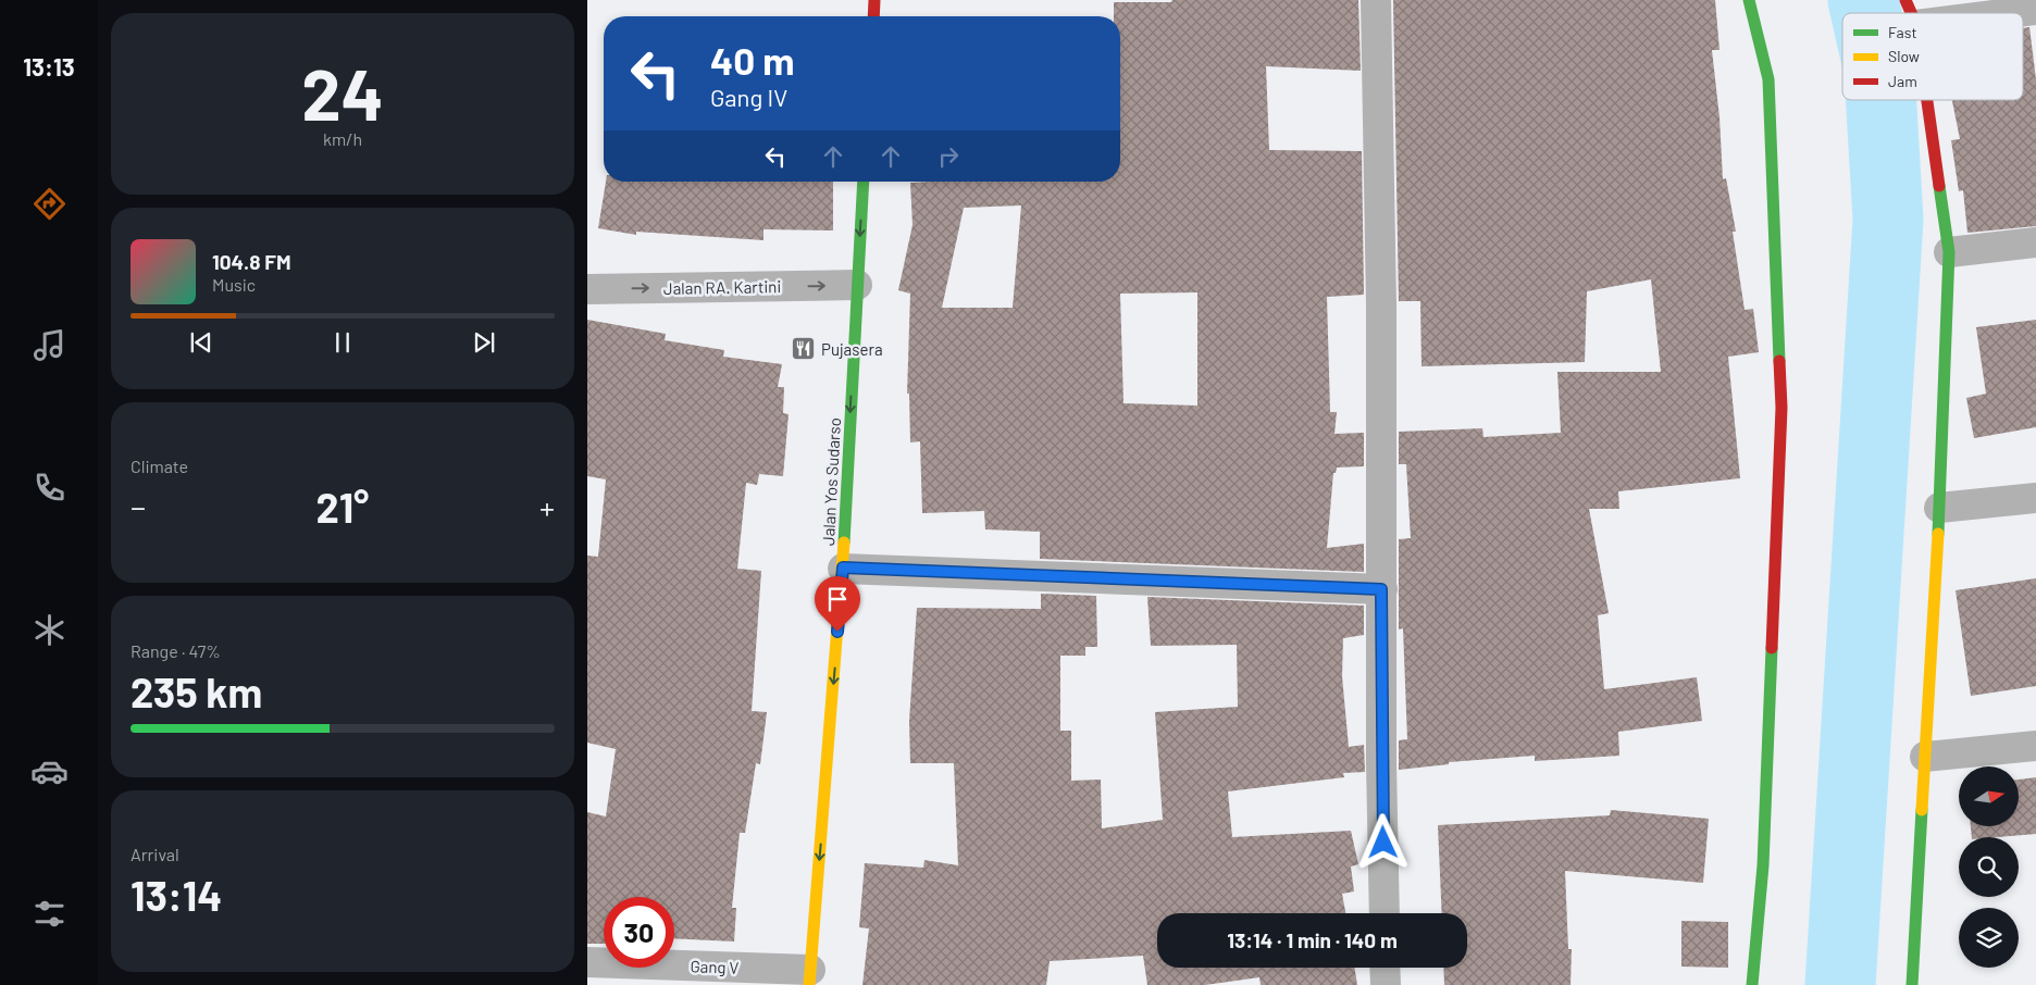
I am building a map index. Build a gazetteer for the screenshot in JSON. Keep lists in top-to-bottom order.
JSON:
{
  "streets": {
    "street": ["Jalan RA. Kartini", "Jalan Yos Sudarso", "Gang V"]
  },
  "crossings": [
    ["Jalan RA. Kartini", "Jalan Yos Sudarso"],
    ["Jalan Yos Sudarso", "Gang V"]
  ],
  "one_way": ["Jalan RA. Kartini", "Jalan Yos Sudarso"],
  "places": {
    "restaurant": ["Pujasera"]
  },
  "legend": ["Fast", "Slow", "Jam"],
  "north": "right",
  "page": {
    "tabs": "13:13",
    "tile": [
      ["24", "km/h"],
      "Climate",
      ["Range · 47%", "235 km"],
      ["Arrival", "13:14"]
    ],
    "turn": ["40 m", "Gang IV"],
    "song": ["104.8 FM", "Music"],
    "heat": ["−", "21°", "+"],
    "limit": "30",
    "trip": "13:14 · 1 min · 140 m"
  }
}
